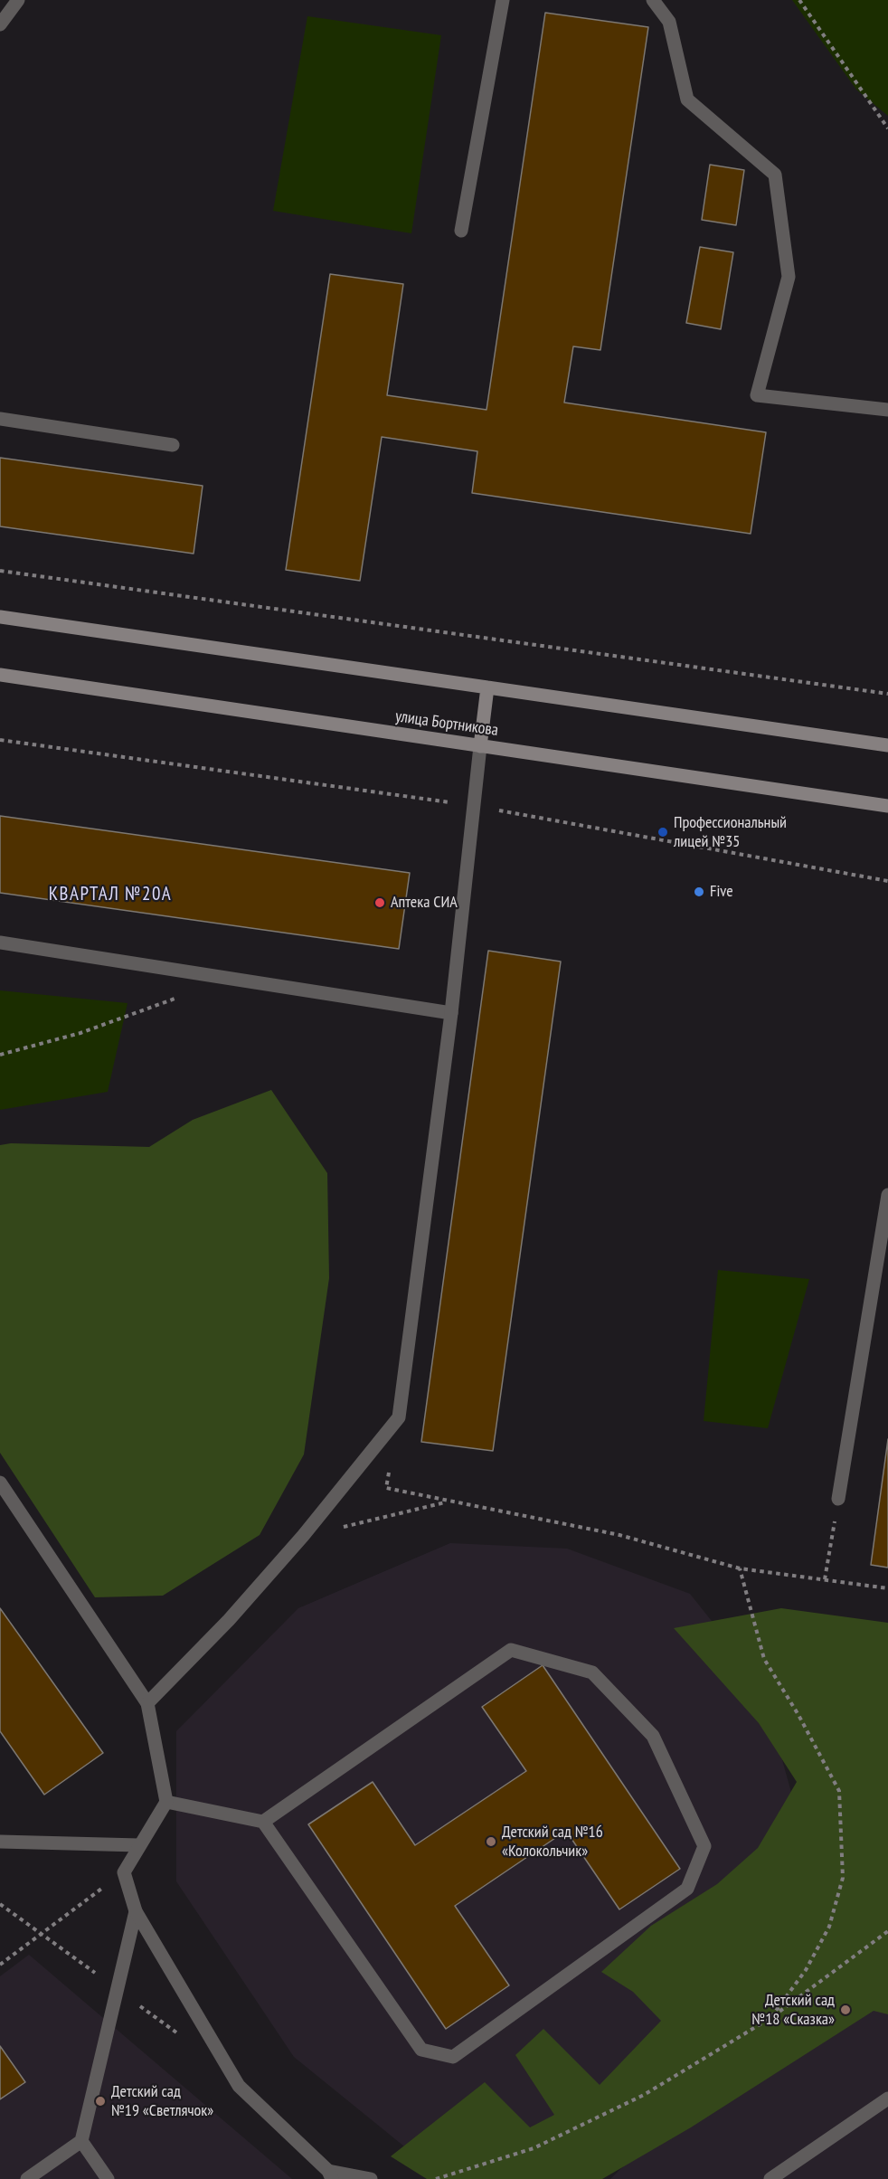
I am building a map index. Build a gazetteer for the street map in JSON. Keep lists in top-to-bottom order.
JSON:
{
  "streets": {
    "main road": ["улица Бортникова"]
  },
  "districts": ["КВАРТАЛ №20А"],
  "places": [
    "Профессиональный лицей №35",
    "Five",
    "Аптека СИА",
    "Детский сад №16 «Колокольчик»",
    "Детский сад №18 «Сказка»",
    "Детский сад №19 «Светлячок»"
  ]
}
